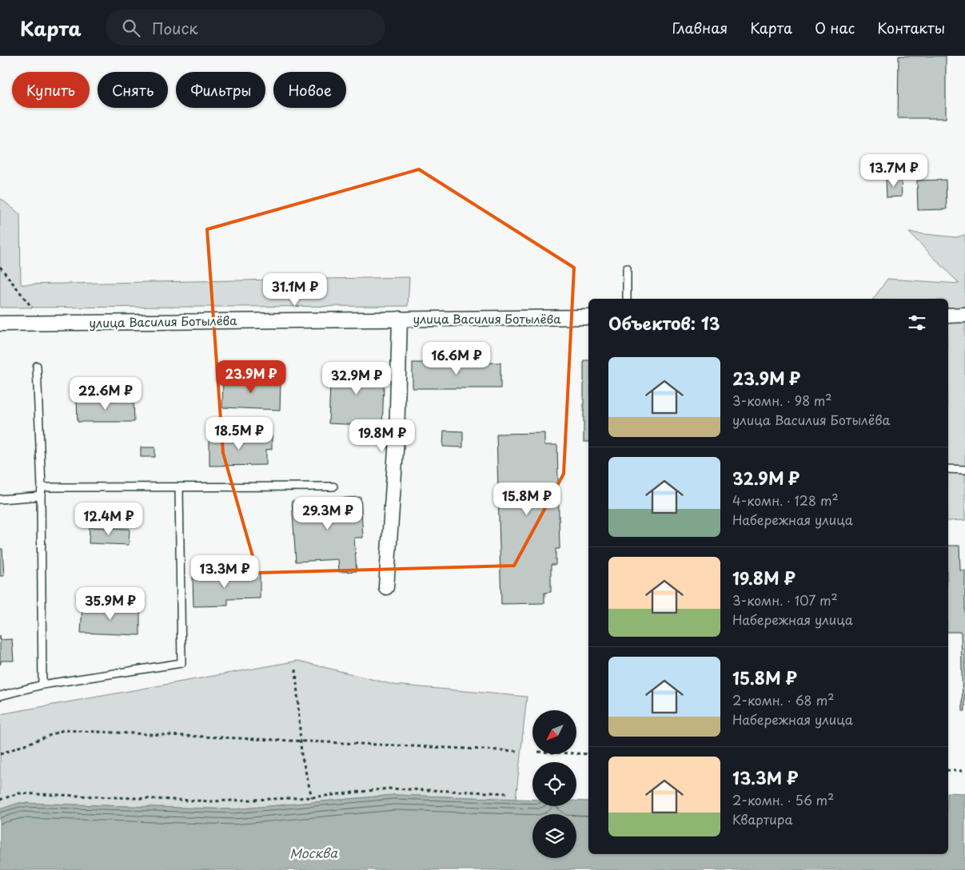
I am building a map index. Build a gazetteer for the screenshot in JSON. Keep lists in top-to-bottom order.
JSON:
{
  "streets": {
    "street": ["улица Василия Ботылёва"]
  },
  "water": ["Москва"],
  "north": "bottom left",
  "page": {
    "header": "Карта",
    "search": "Поиск",
    "nav": [
      "Главная",
      "Карта",
      "О нас",
      "Контакты"
    ],
    "chip": [
      "Купить",
      "Снять",
      "Фильтры",
      "Новое"
    ],
    "price": [
      "13.7M ₽",
      "31.1M ₽",
      "16.6M ₽",
      "23.9M ₽",
      "32.9M ₽",
      "22.6M ₽",
      "18.5M ₽",
      "19.8M ₽",
      "15.8M ₽",
      "29.3M ₽",
      "12.4M ₽",
      "13.3M ₽",
      "35.9M ₽"
    ],
    "heading": "Объектов: 13",
    "list": [
      {
        "name": "23.9M ₽",
        "note": "3-комн. · 98 m² · улица Василия Ботылёва"
      },
      {
        "name": "32.9M ₽",
        "note": "4-комн. · 128 m² · Набережная улица"
      },
      {
        "name": "19.8M ₽",
        "note": "3-комн. · 107 m² · Набережная улица"
      },
      {
        "name": "15.8M ₽",
        "note": "2-комн. · 68 m² · Набережная улица"
      },
      {
        "name": "13.3M ₽",
        "note": "2-комн. · 56 m² · Квартира"
      }
    ]
  }
}
